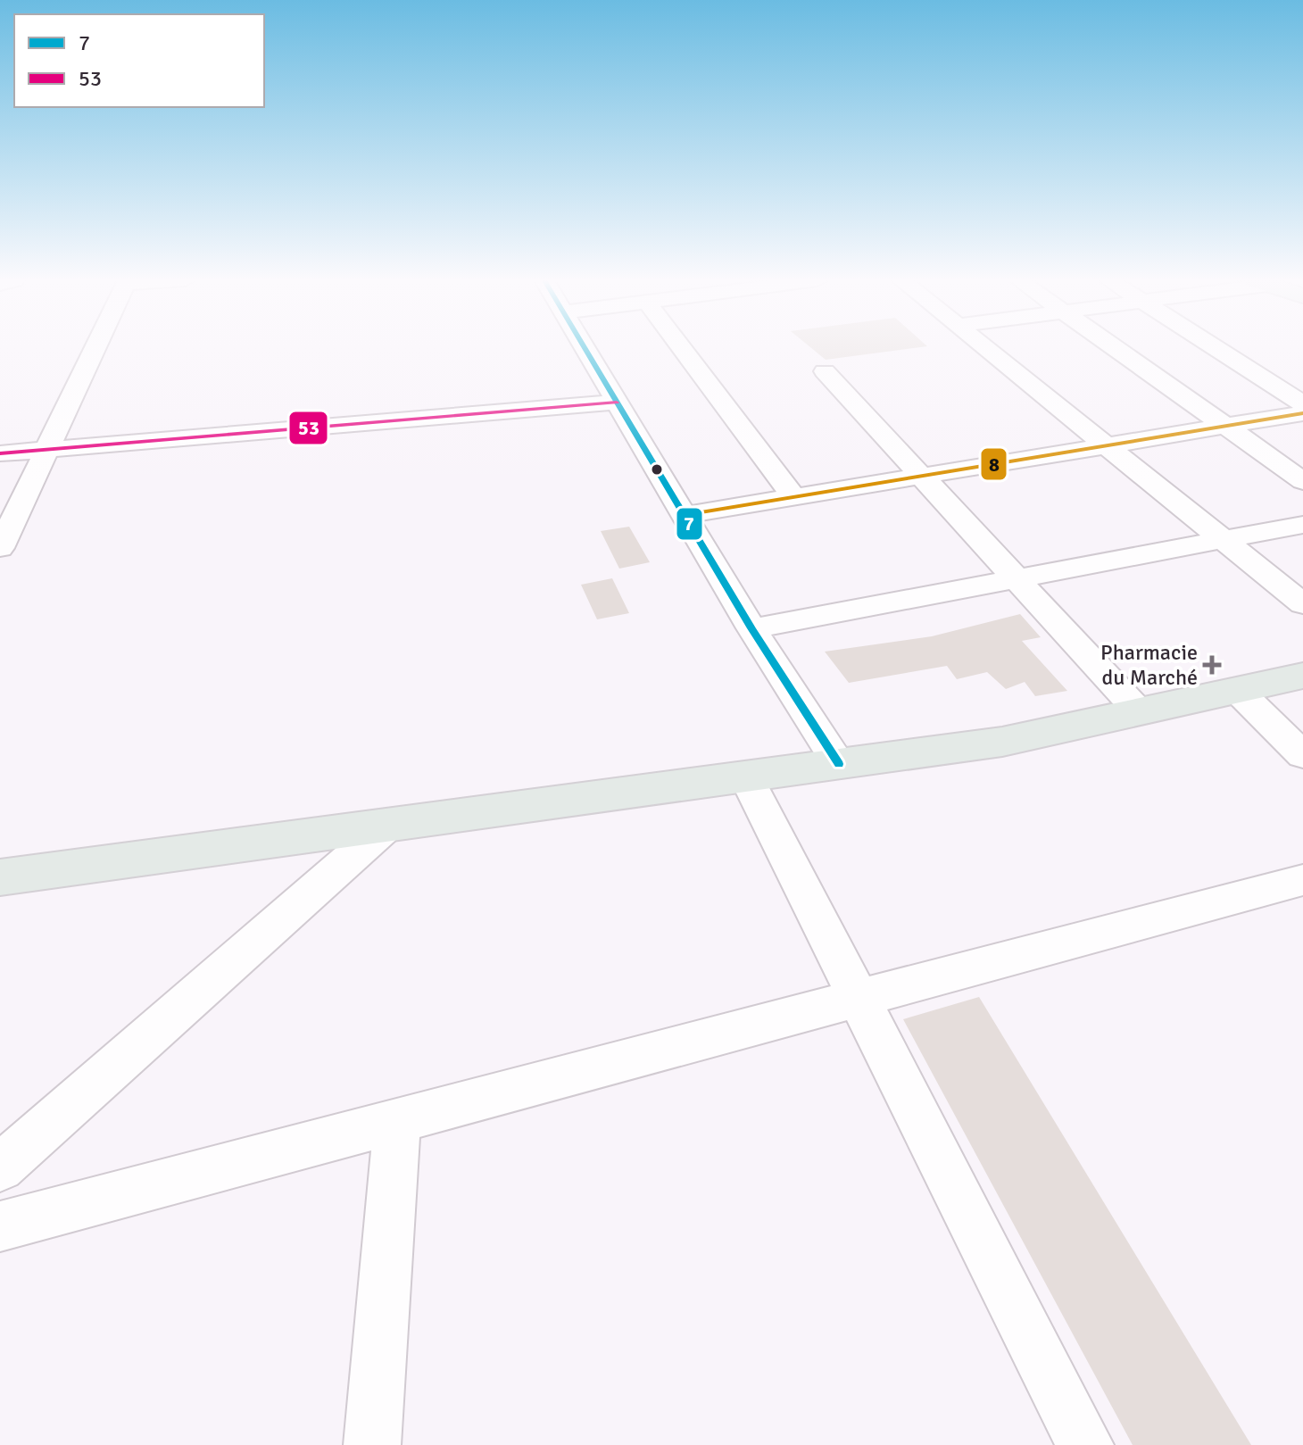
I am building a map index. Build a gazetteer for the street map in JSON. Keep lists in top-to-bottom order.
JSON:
{
  "places": {
    "health": ["Pharmacie du Marché"]
  },
  "lines": ["transit line 7", "transit line 53", "transit line 8"],
  "legend": ["7", "53"]
}
